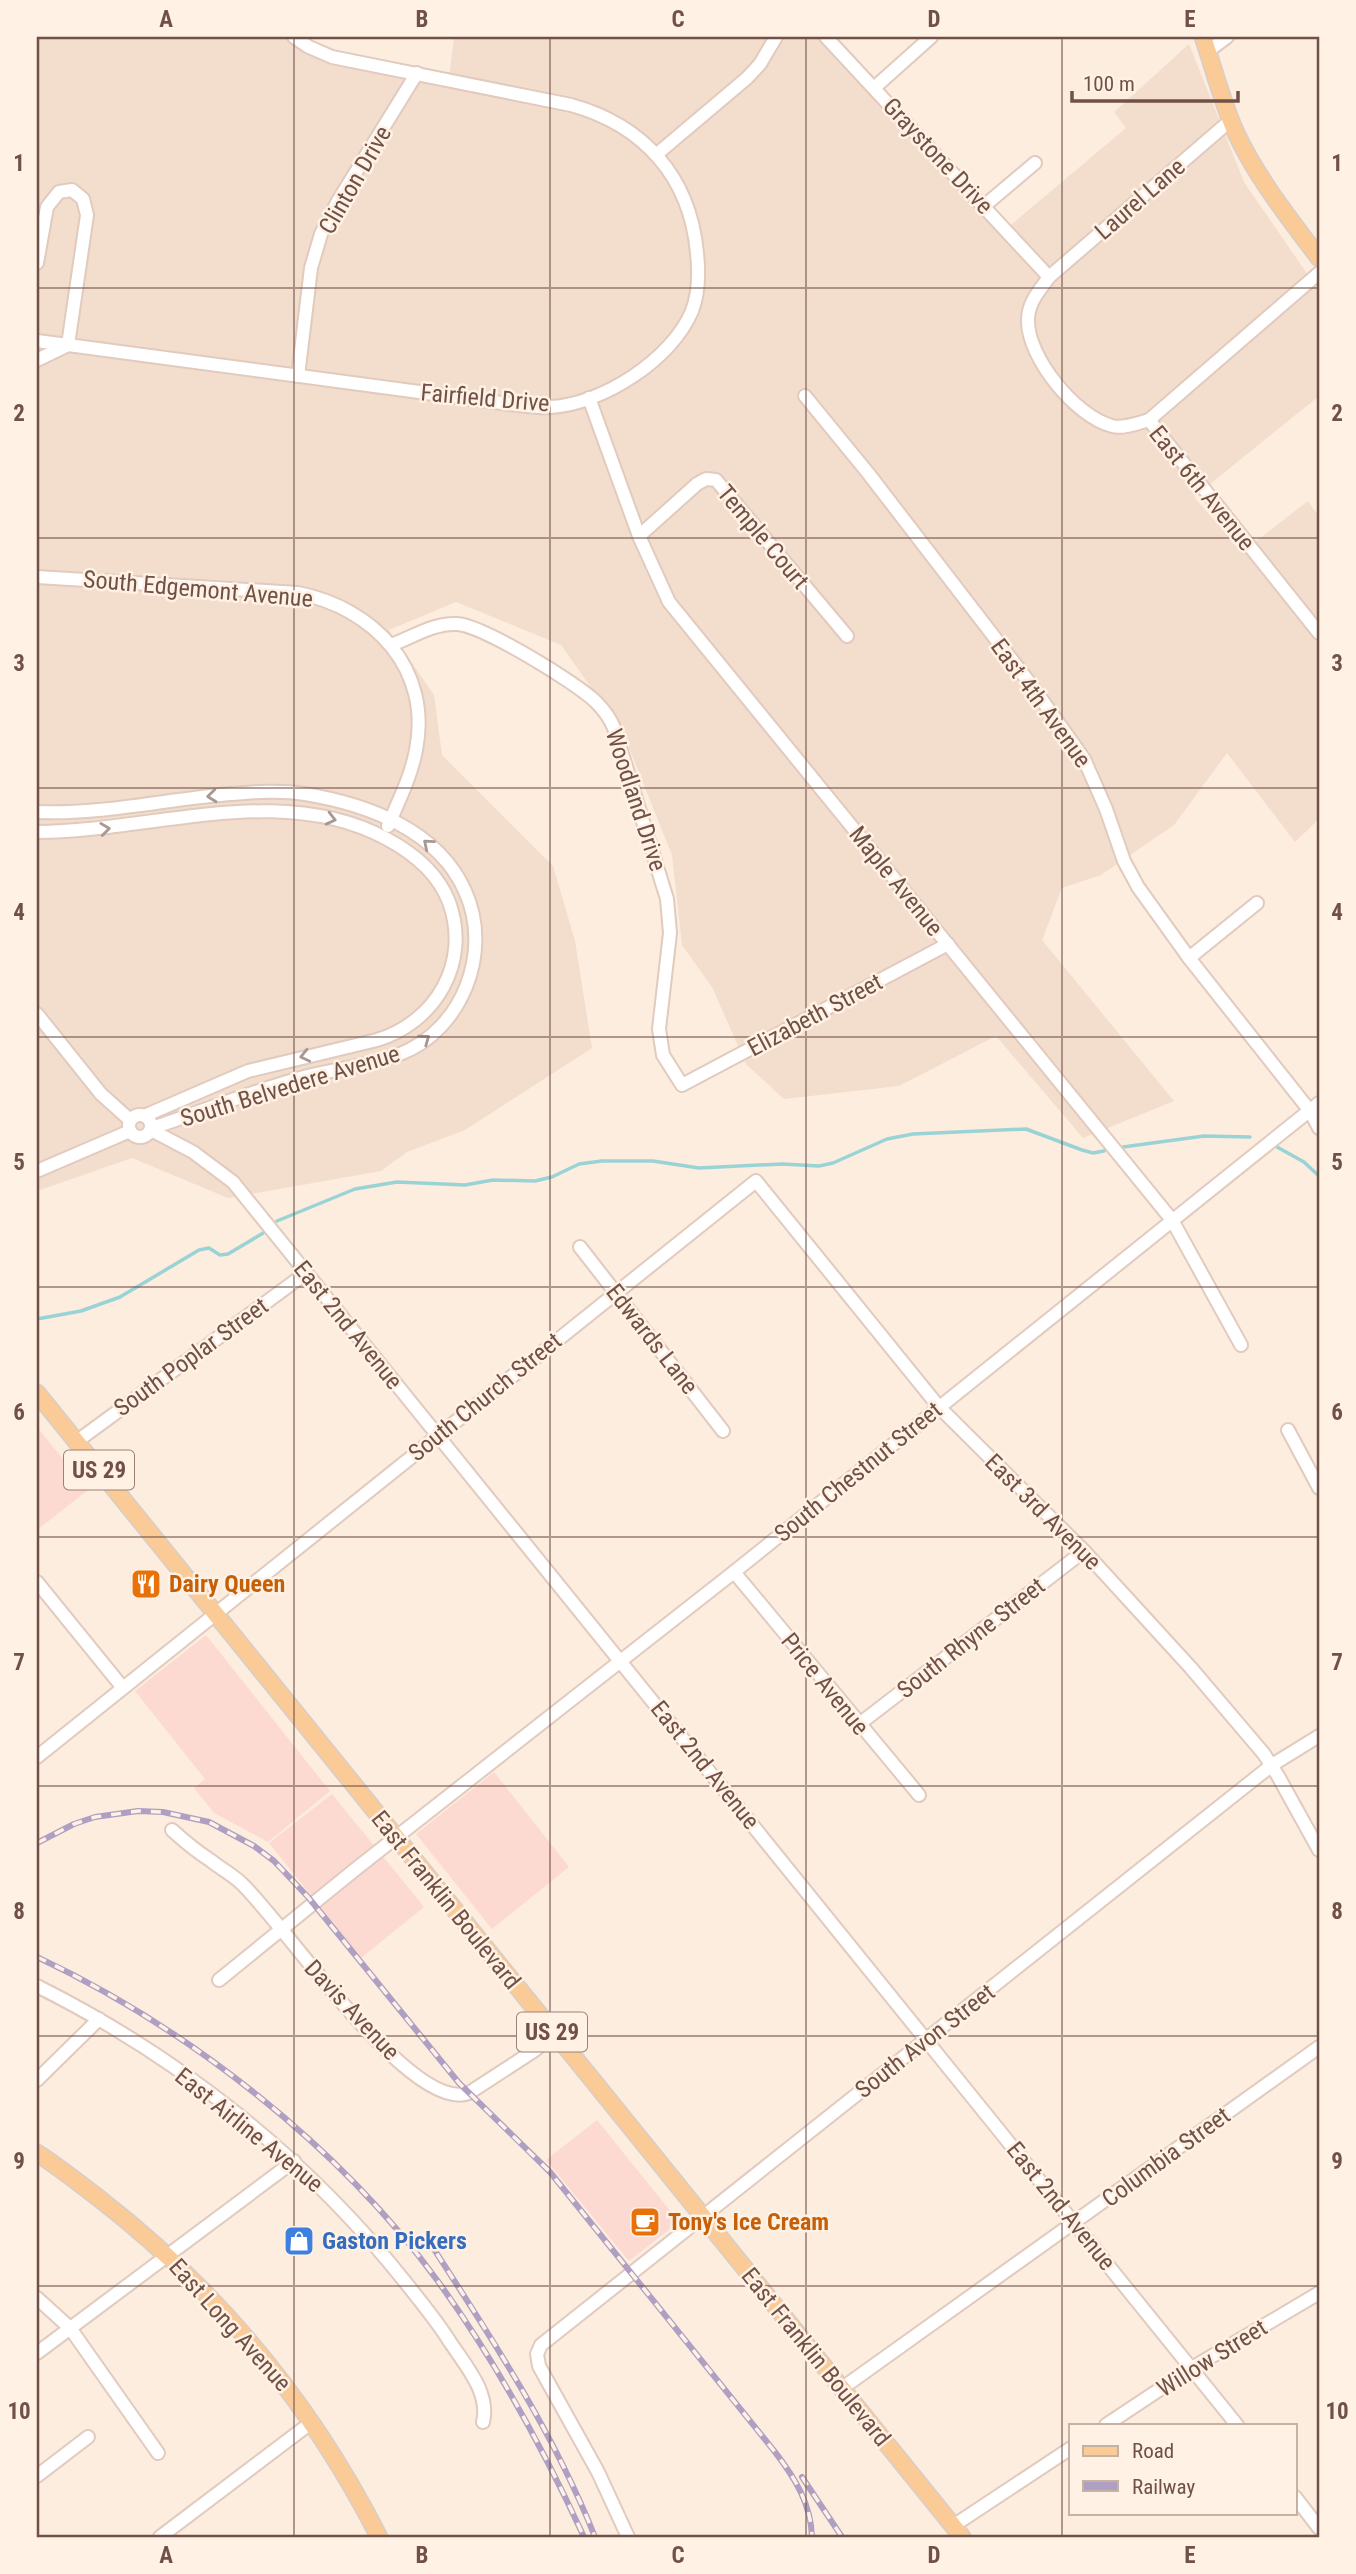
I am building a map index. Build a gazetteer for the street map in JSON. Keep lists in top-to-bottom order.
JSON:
{
  "streets": {
    "main road": ["US 29", "East Franklin Boulevard", "East Long Avenue"],
    "street": [
      "Graystone Drive",
      "Clinton Drive",
      "Laurel Lane",
      "Fairfield Drive",
      "East 6th Avenue",
      "Temple Court",
      "South Edgemont Avenue",
      "East 4th Avenue",
      "Woodland Drive",
      "Maple Avenue",
      "Elizabeth Street",
      "South Belvedere Avenue",
      "East 2nd Avenue",
      "Edwards Lane",
      "South Poplar Street",
      "South Church Street",
      "South Chestnut Street",
      "East 3rd Avenue",
      "South Rhyne Street",
      "Price Avenue",
      "Davis Avenue",
      "South Avon Street",
      "East Airline Avenue",
      "Columbia Street",
      "Willow Street"
    ]
  },
  "crossings": [
    ["Graystone Drive", "Laurel Lane"],
    ["Graystone Drive", "East 6th Avenue"],
    ["Clinton Drive", "Fairfield Drive"],
    ["Laurel Lane", "East 6th Avenue"],
    ["Fairfield Drive", "Maple Avenue"],
    ["Temple Court", "Maple Avenue"],
    ["South Edgemont Avenue", "Woodland Drive"],
    ["South Edgemont Avenue", "South Belvedere Avenue"],
    ["East 4th Avenue", "South Chestnut Street"],
    ["Woodland Drive", "Elizabeth Street"],
    ["Maple Avenue", "Elizabeth Street"],
    ["Maple Avenue", "South Chestnut Street"],
    ["South Belvedere Avenue", "East 2nd Avenue"],
    ["East 2nd Avenue", "South Poplar Street"],
    ["East 2nd Avenue", "South Church Street"],
    ["East 2nd Avenue", "South Chestnut Street"],
    ["East 2nd Avenue", "South Avon Street"],
    ["East 2nd Avenue", "Columbia Street"],
    ["East 2nd Avenue", "Willow Street"],
    ["Edwards Lane", "South Church Street"],
    ["South Poplar Street", "East Franklin Boulevard"],
    ["South Church Street", "East 3rd Avenue"],
    ["South Church Street", "East Franklin Boulevard"],
    ["South Chestnut Street", "East 3rd Avenue"],
    ["South Chestnut Street", "Price Avenue"],
    ["South Chestnut Street", "East Franklin Boulevard"],
    ["South Chestnut Street", "Davis Avenue"],
    ["East 3rd Avenue", "South Rhyne Street"],
    ["East 3rd Avenue", "South Avon Street"],
    ["South Rhyne Street", "Price Avenue"],
    ["East Franklin Boulevard", "Davis Avenue"],
    ["East Franklin Boulevard", "South Avon Street"],
    ["East Franklin Boulevard", "Columbia Street"]
  ],
  "places": {
    "restaurant": ["Dairy Queen"],
    "cafe": ["Tony's Ice Cream"],
    "shop": ["Gaston Pickers"]
  },
  "legend": ["Road", "Railway"],
  "scale_bar": "100 m",
  "grid": {
    "columns": [
      "A",
      "B",
      "C",
      "D",
      "E"
    ],
    "rows": [
      "1",
      "2",
      "3",
      "4",
      "5",
      "6",
      "7",
      "8",
      "9",
      "10"
    ]
  }
}
